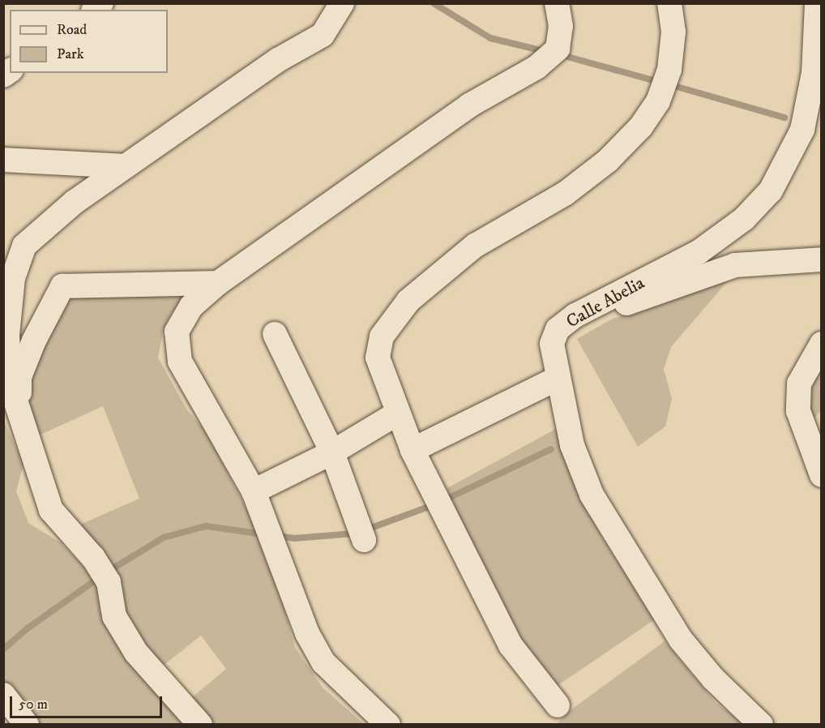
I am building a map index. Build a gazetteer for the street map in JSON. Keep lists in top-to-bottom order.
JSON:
{
  "streets": {
    "street": ["Calle Abelia"]
  },
  "legend": ["Road", "Park"],
  "scale_bar": "50 m"
}
